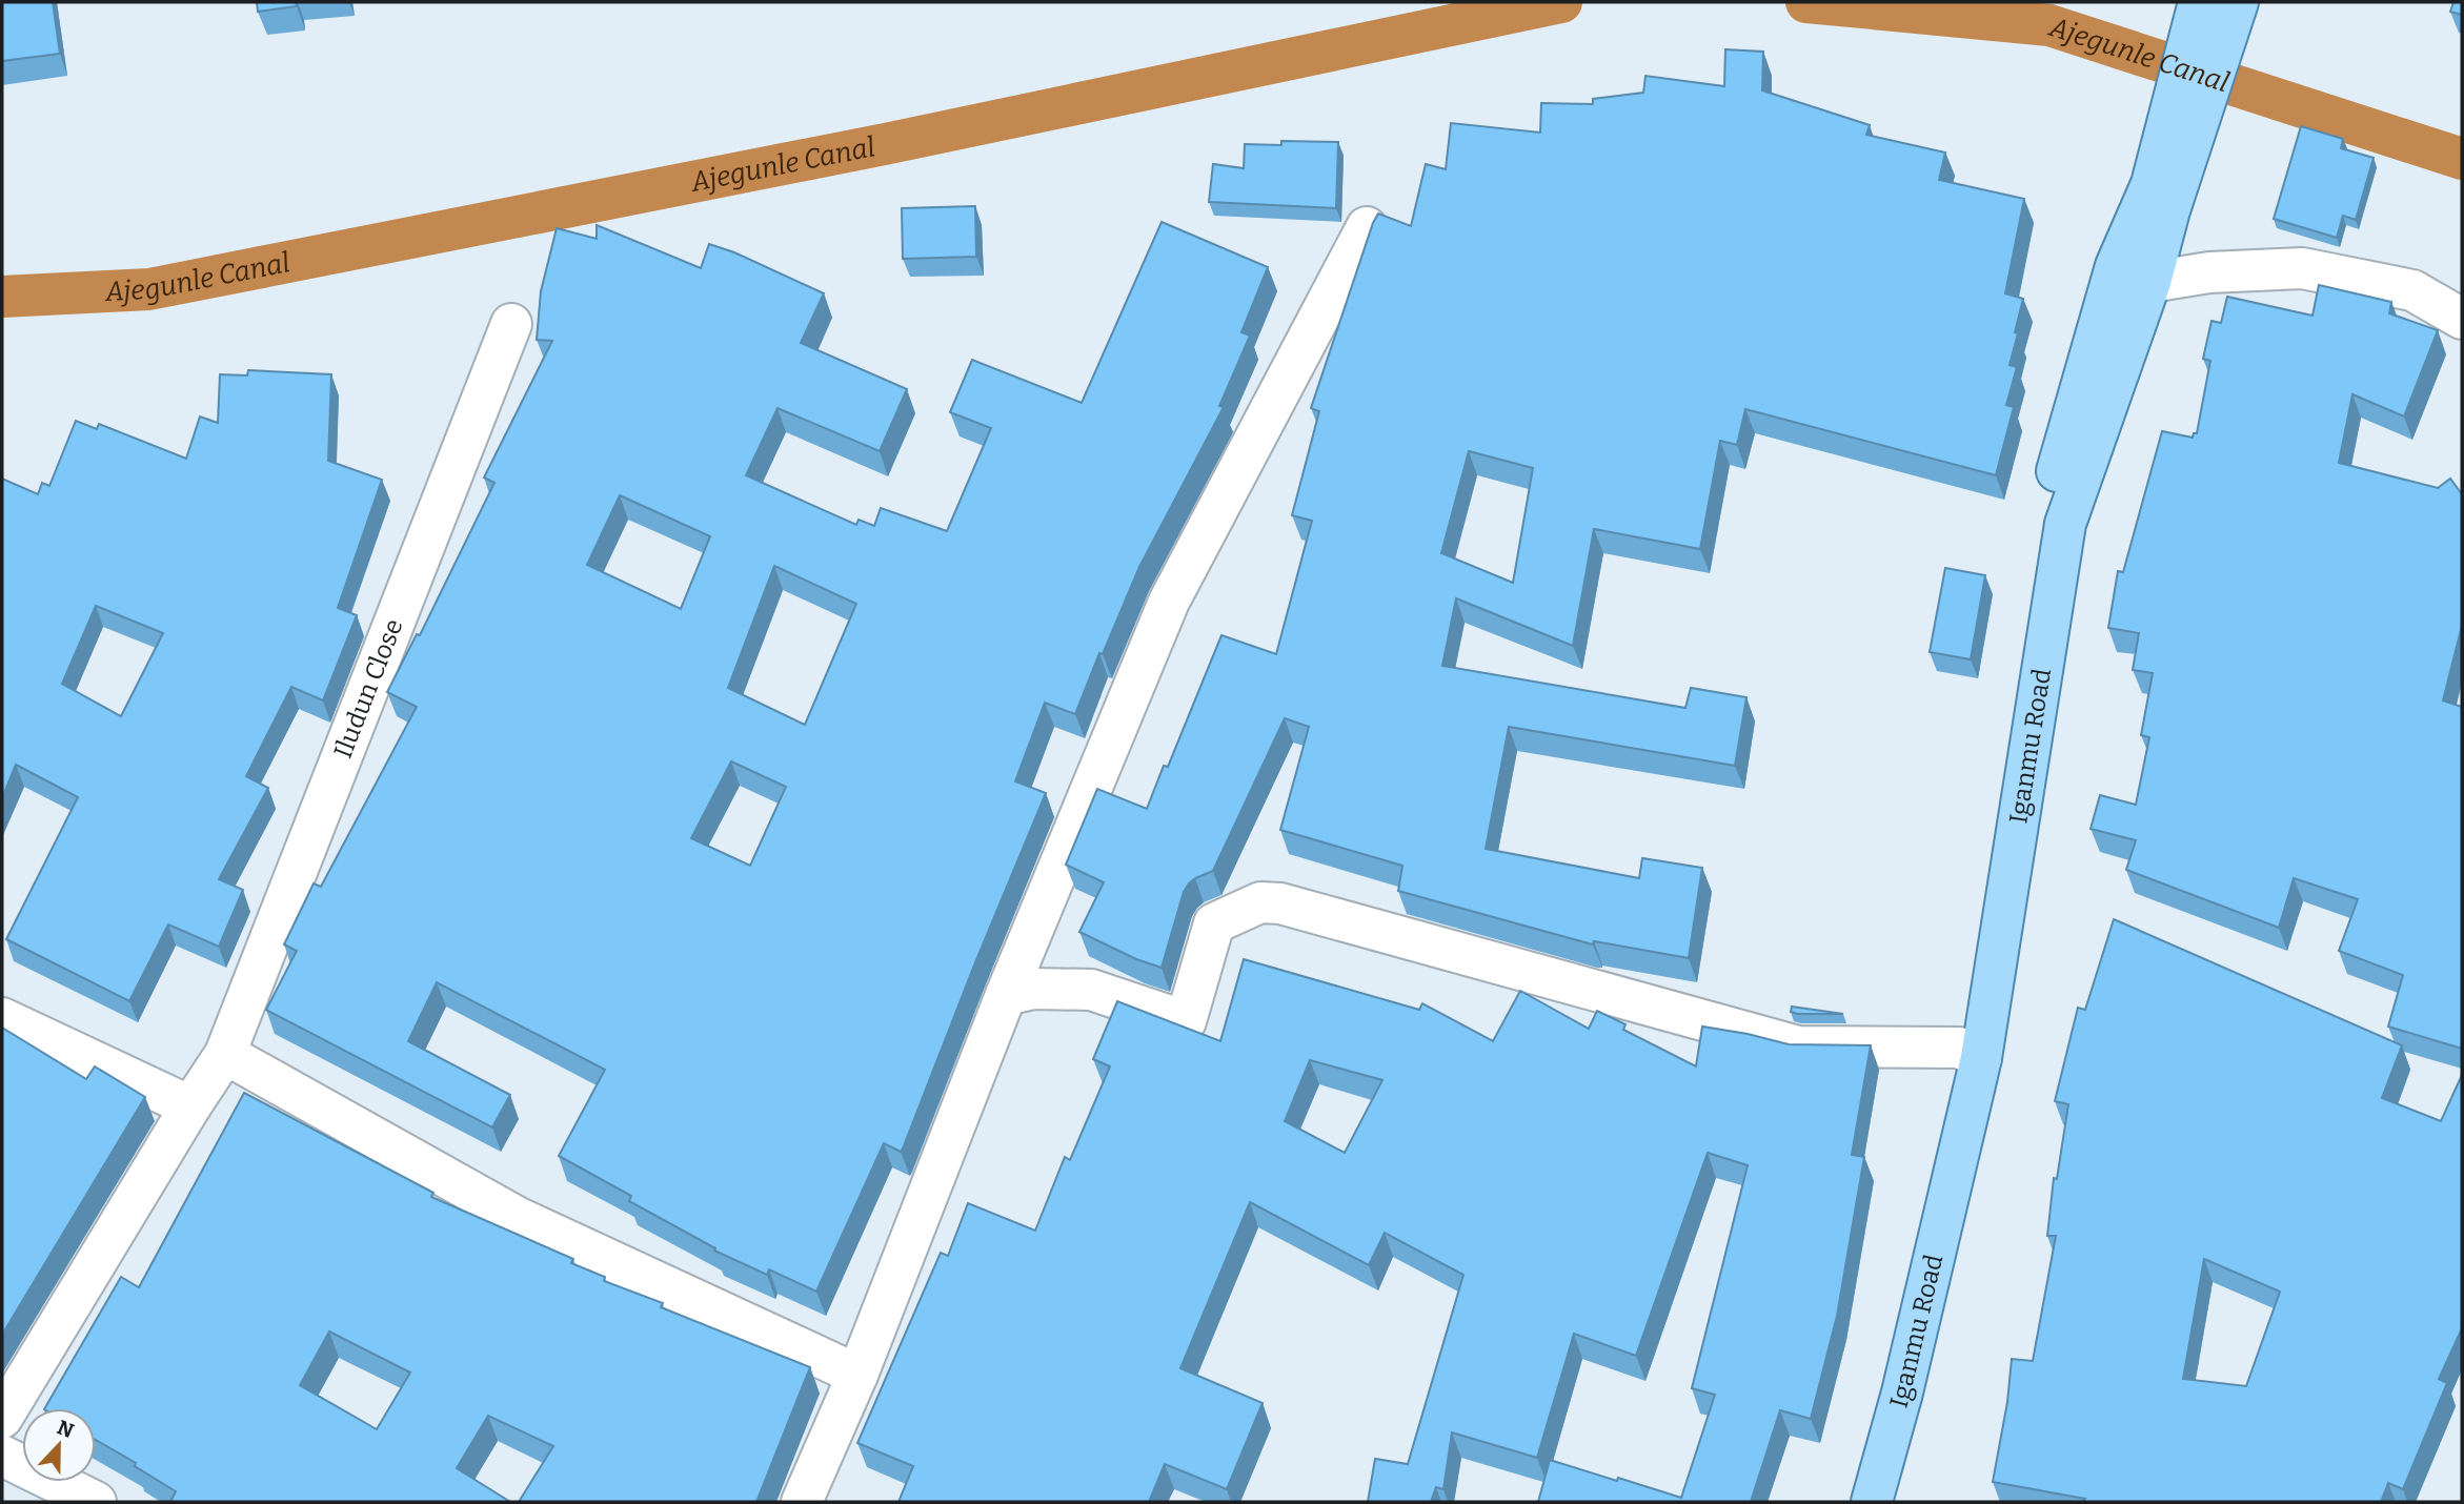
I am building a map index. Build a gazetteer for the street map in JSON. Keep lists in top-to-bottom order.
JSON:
{
  "streets": {
    "main road": ["Iganmu Road"],
    "street": ["Iludun Close"]
  },
  "water": ["Ajegunle Canal"],
  "north": "top"
}
